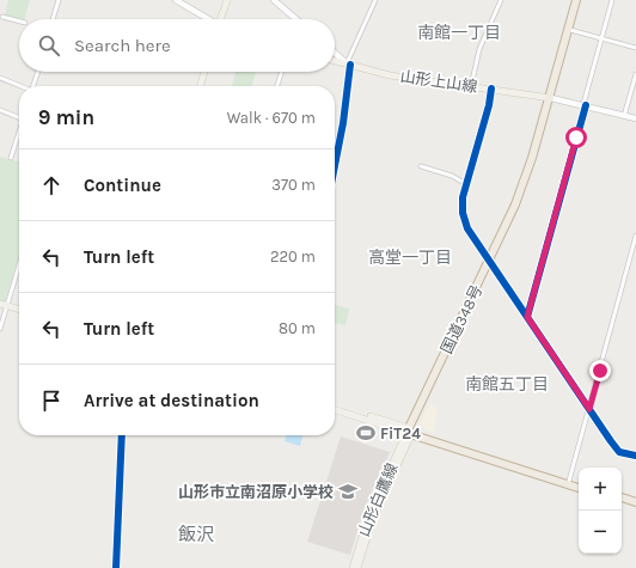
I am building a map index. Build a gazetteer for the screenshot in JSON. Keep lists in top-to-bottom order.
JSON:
{
  "streets": {
    "highway": ["国道348号"],
    "main road": ["山形上山線", "山形白鷹線"]
  },
  "crossings": [
    ["山形上山線", "国道348号"],
    ["国道348号", "山形白鷹線"]
  ],
  "districts": [
    "南館一丁目",
    "高堂一丁目",
    "南館五丁目",
    "飯沢"
  ],
  "places": {
    "sports": ["FiT24"],
    "school or university": ["山形市立南沼原小学校"]
  },
  "page": {
    "search": "Search here",
    "heading": ["9 min", "Walk · 670 m"],
    "list": [
      ["Continue", "370 m"],
      ["Turn left", "220 m"],
      ["Turn left", "80 m"],
      "Arrive at destination"
    ],
    "map_buttons": ["+", "−"]
  }
}
